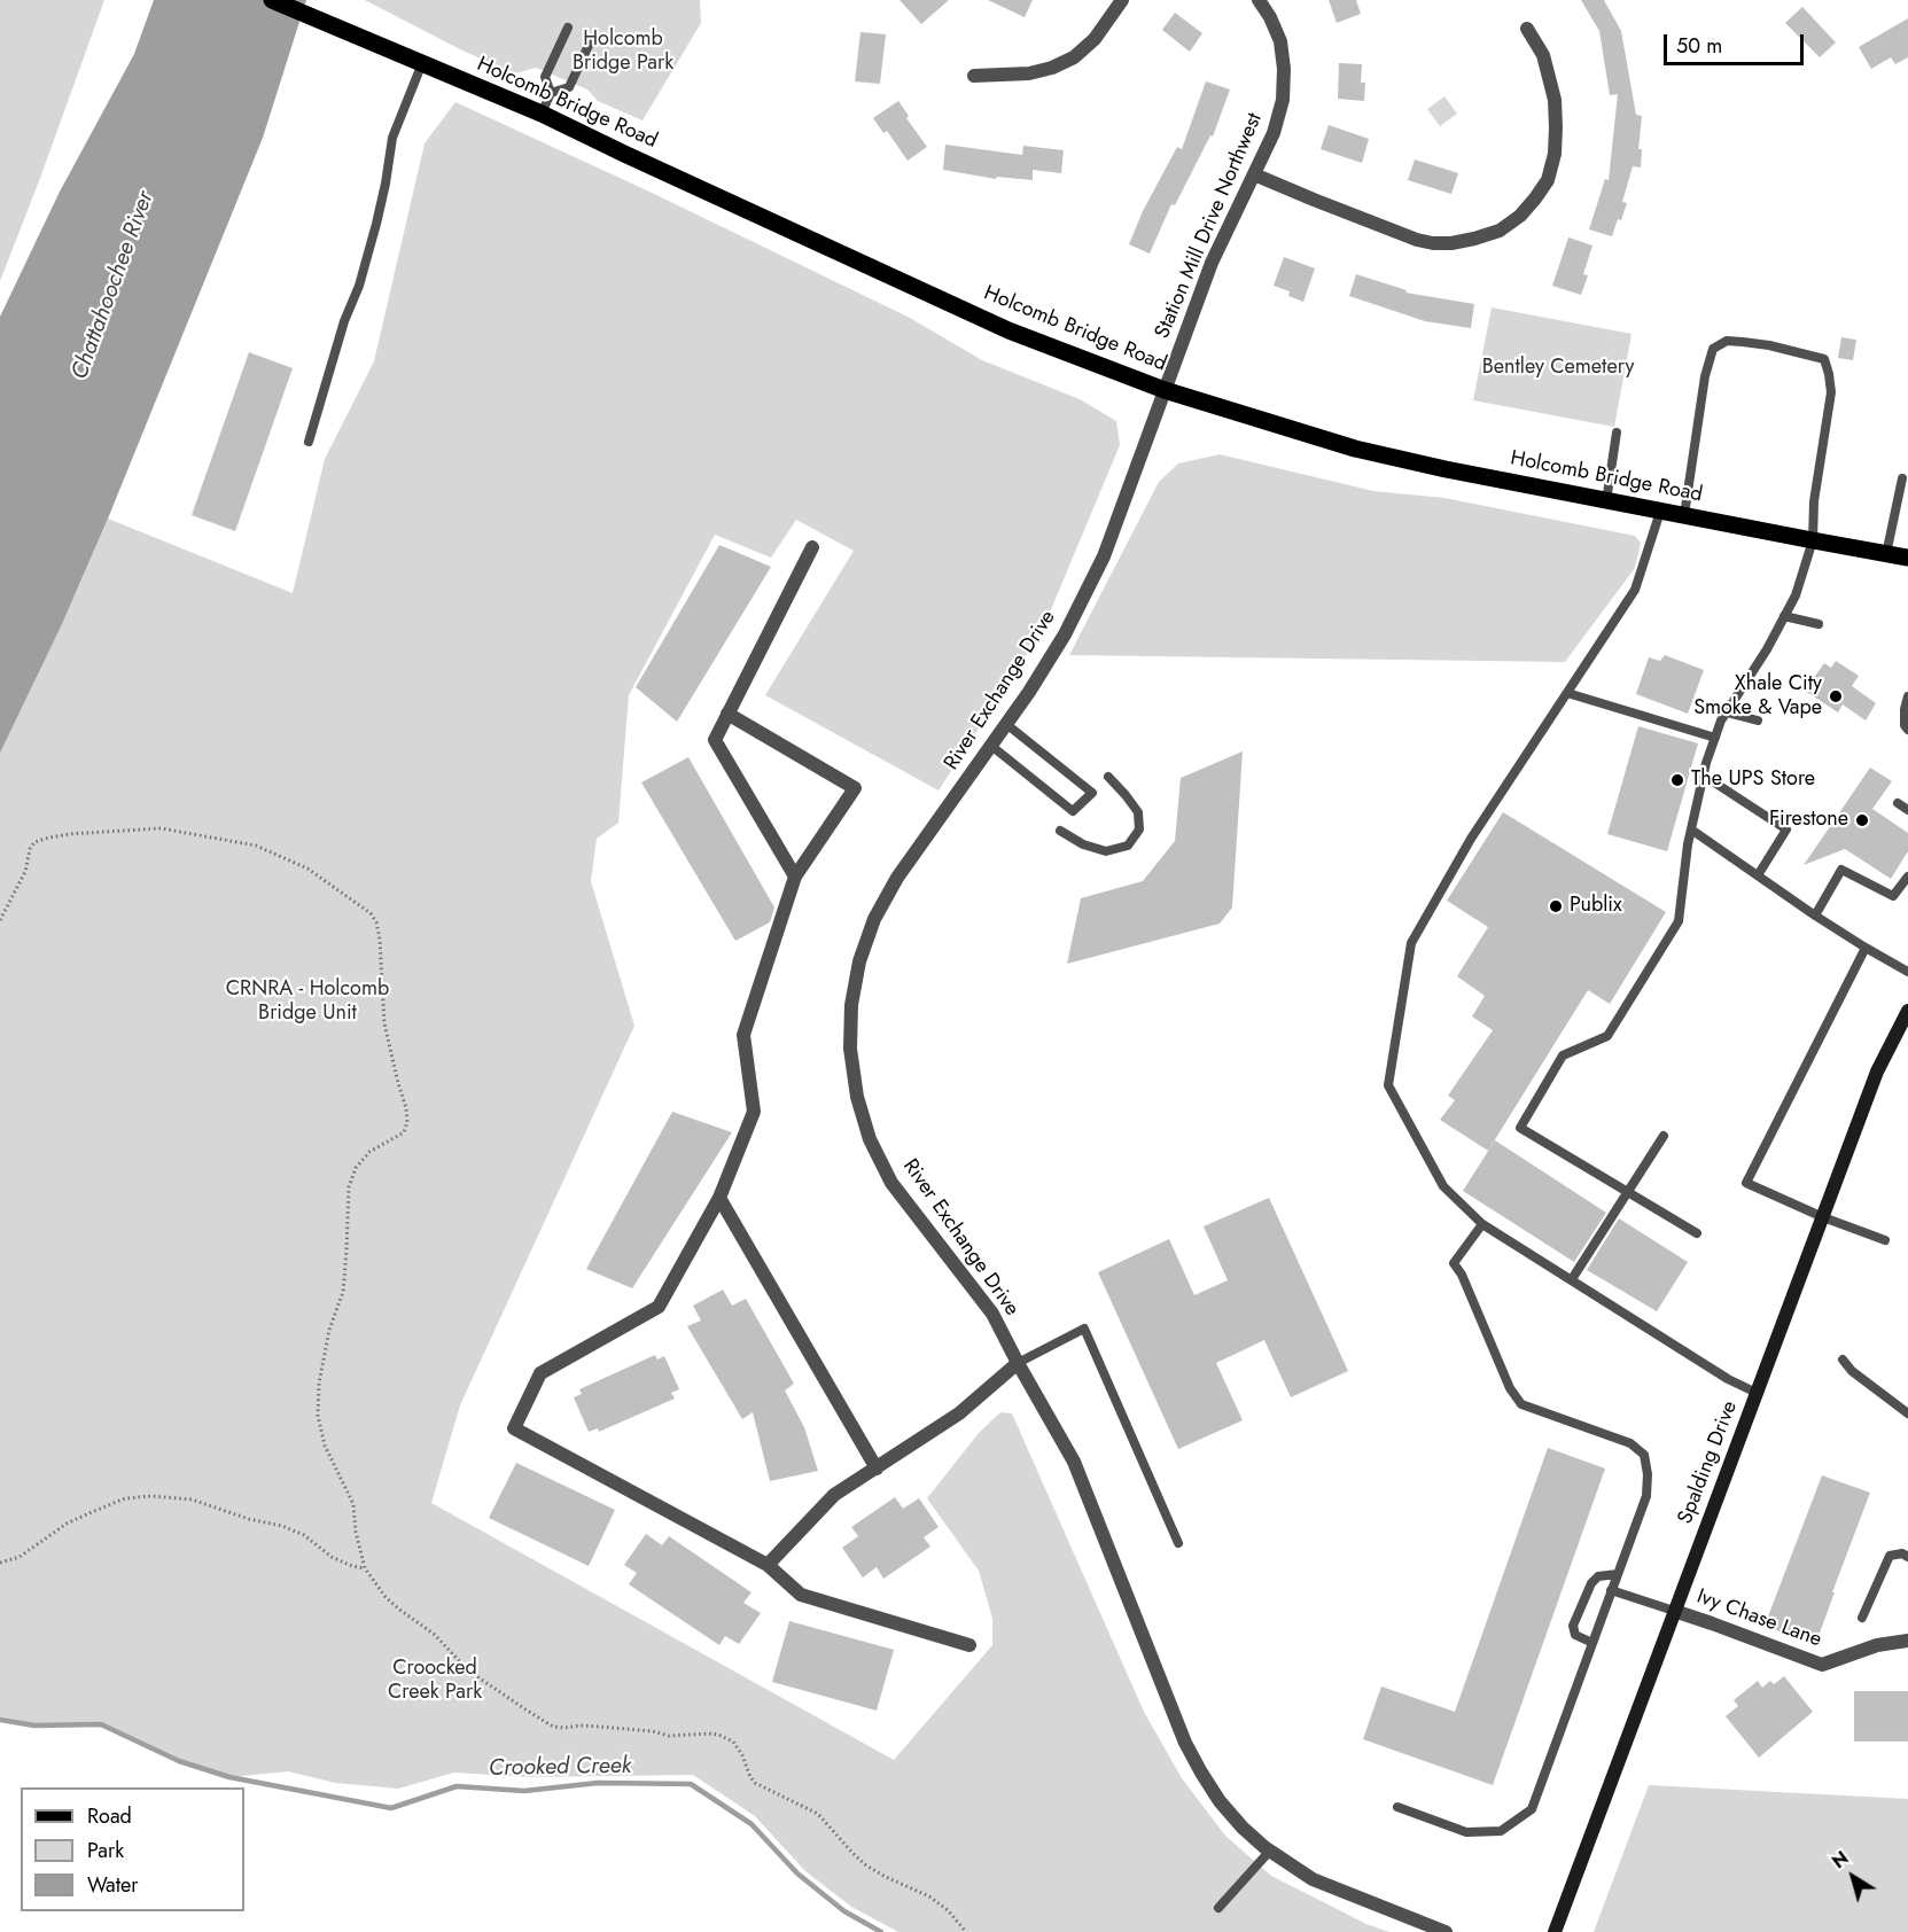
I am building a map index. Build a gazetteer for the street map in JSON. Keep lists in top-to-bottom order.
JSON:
{
  "streets": {
    "main road": ["Holcomb Bridge Road", "Spalding Drive"],
    "street": ["Station Mill Drive Northwest", "River Exchange Drive", "Ivy Chase Lane"]
  },
  "crossings": [
    ["Holcomb Bridge Road", "Station Mill Drive Northwest"],
    ["Holcomb Bridge Road", "River Exchange Drive"],
    ["Station Mill Drive Northwest", "River Exchange Drive"],
    ["Spalding Drive", "Ivy Chase Lane"]
  ],
  "water": ["Chattahoochee River", "Crooked Creek"],
  "parks": [
    "Holcomb Bridge Park",
    "Bentley Cemetery",
    "CRNRA - Holcomb Bridge Unit",
    "Croocked Creek Park"
  ],
  "places": [
    "Xhale City Smoke & Vape",
    "The UPS Store",
    "Firestone",
    "Publix"
  ],
  "legend": ["Road", "Park", "Water"],
  "scale_bar": "50 m",
  "north": "top left"
}
